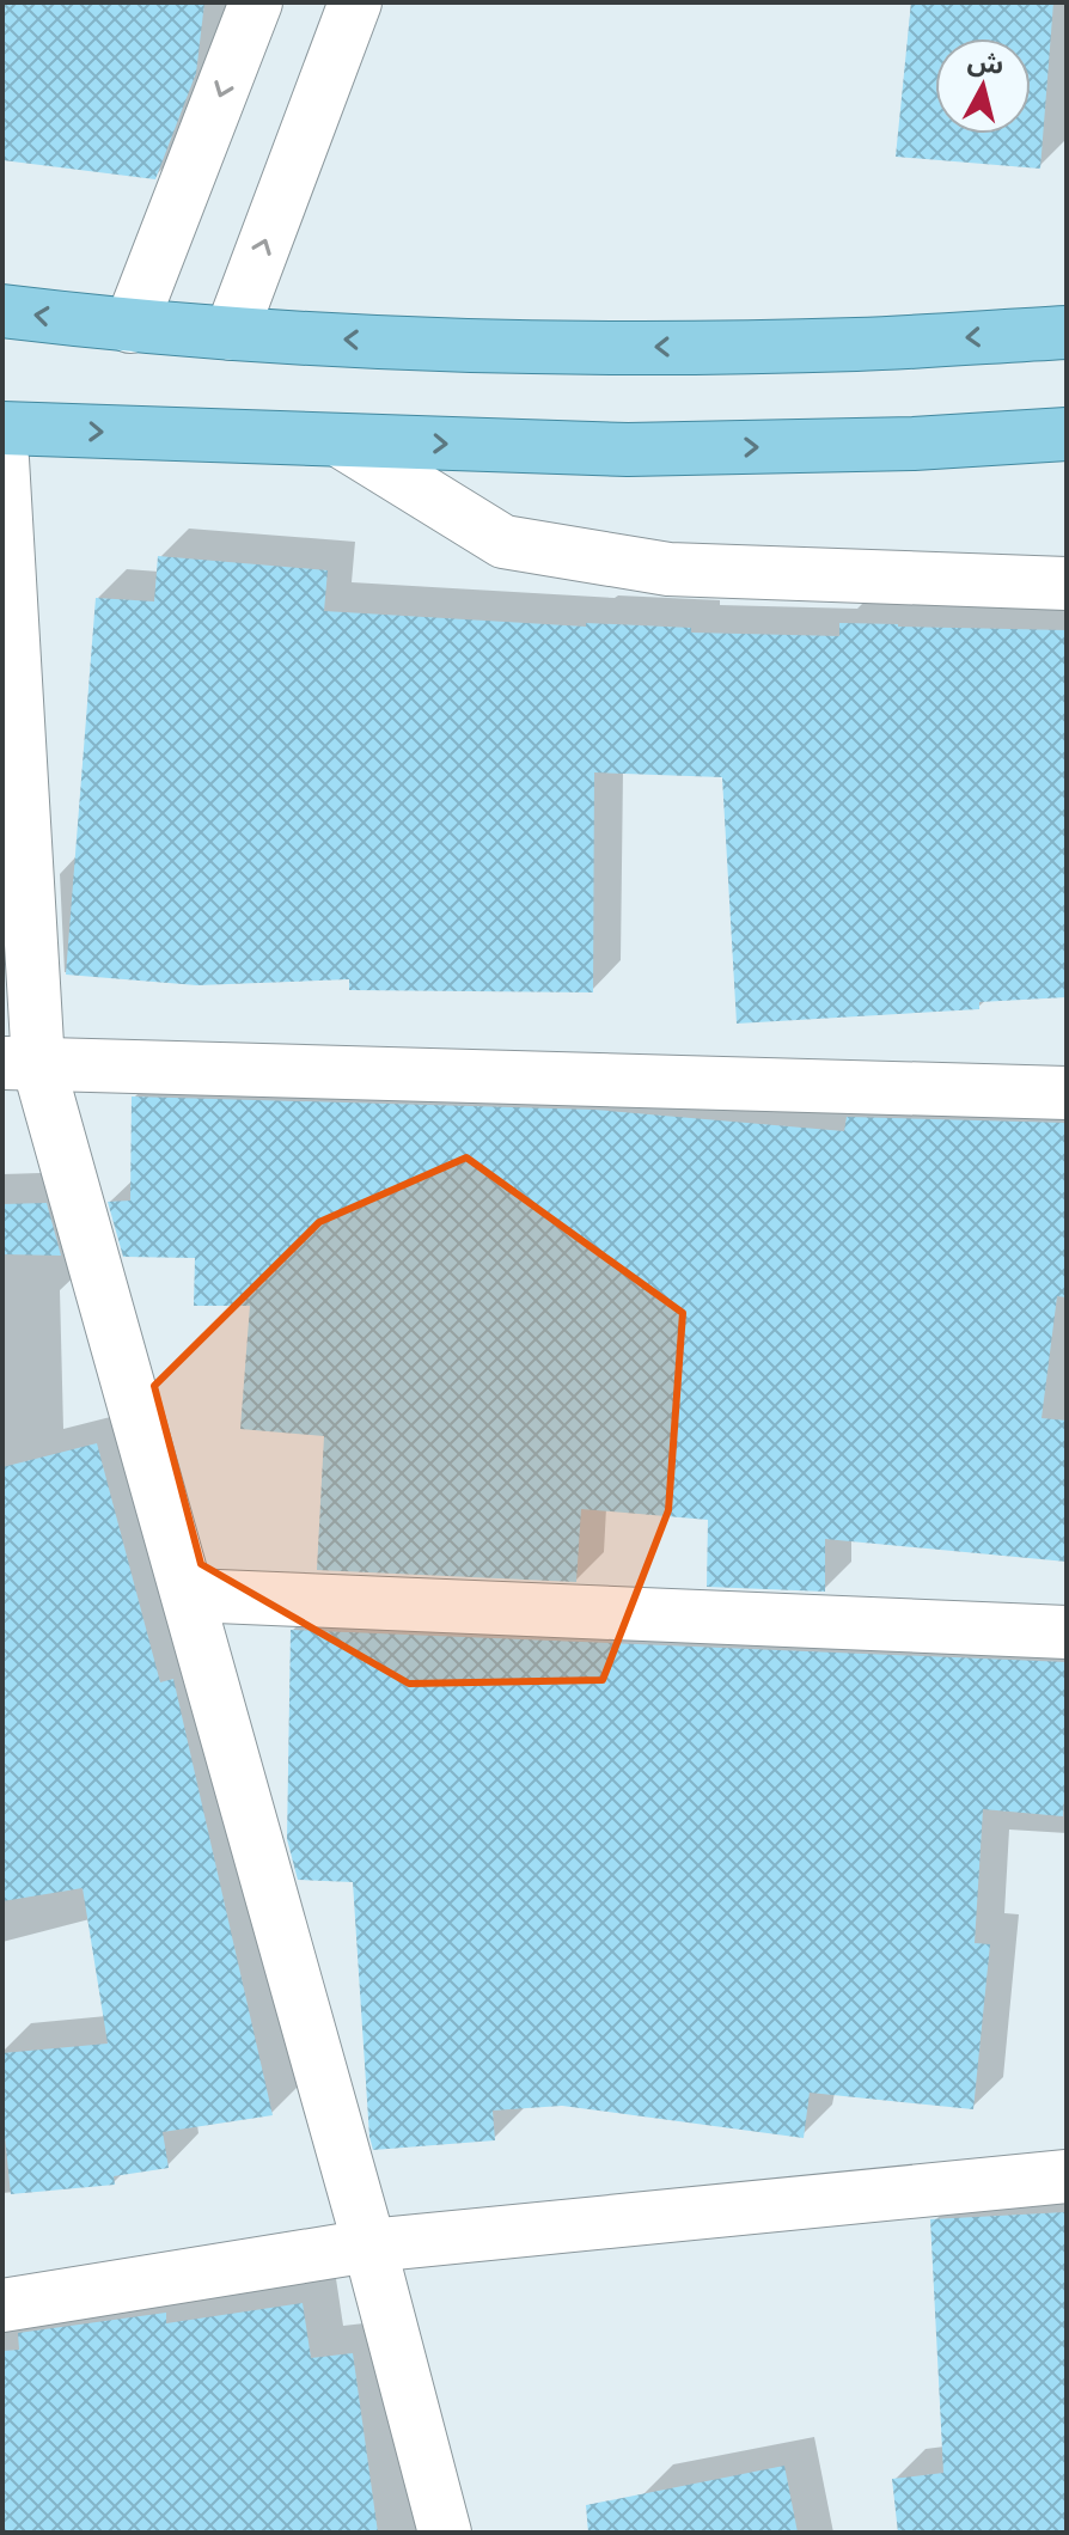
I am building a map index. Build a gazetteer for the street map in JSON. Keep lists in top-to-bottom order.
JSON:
{
  "north": "top"
}
